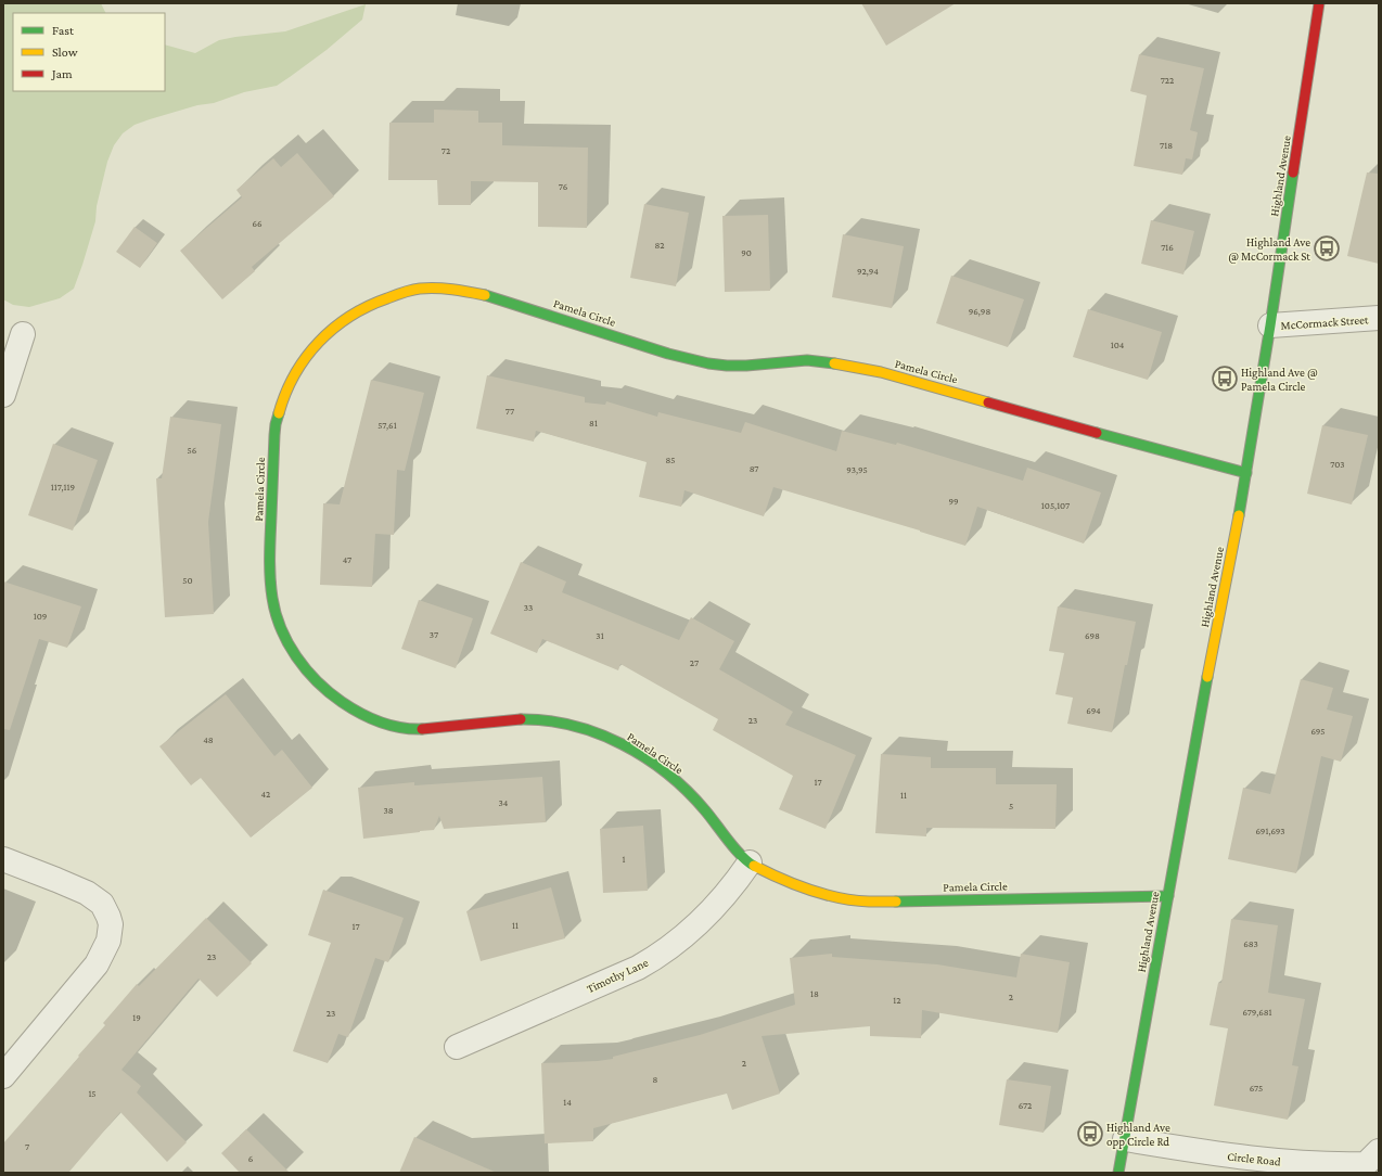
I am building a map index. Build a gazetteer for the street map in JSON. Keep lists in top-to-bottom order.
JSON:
{
  "streets": {
    "street": [
      "Highland Avenue",
      "Pamela Circle",
      "McCormack Street",
      "Timothy Lane",
      "Circle Road"
    ]
  },
  "crossings": [
    ["Highland Avenue", "Pamela Circle"],
    ["Highland Avenue", "McCormack Street"],
    ["Highland Avenue", "Circle Road"],
    ["Pamela Circle", "Timothy Lane"]
  ],
  "places": {
    "bus stop": ["Highland Ave @ McCormack St", "Highland Ave @ Pamela Circle", "Highland Ave opp Circle Rd"]
  },
  "house_numbers": [
    "722",
    "718",
    "72",
    "76",
    "66",
    "82",
    "716",
    "90",
    "92,94",
    "96,98",
    "104",
    "77",
    "81",
    "57,61",
    "56",
    "85",
    "703",
    "87",
    "93,95",
    "117,119",
    "99",
    "105,107",
    "47",
    "50",
    "33",
    "109",
    "37",
    "31",
    "698",
    "27",
    "694",
    "23",
    "695",
    "48",
    "17",
    "42",
    "11",
    "34",
    "5",
    "38",
    "691,693",
    "1",
    "11",
    "17",
    "683",
    "23",
    "18",
    "2",
    "12",
    "679,681",
    "23",
    "19",
    "2",
    "8",
    "675",
    "15",
    "14",
    "672",
    "7",
    "6"
  ],
  "legend": ["Fast", "Slow", "Jam"]
}
